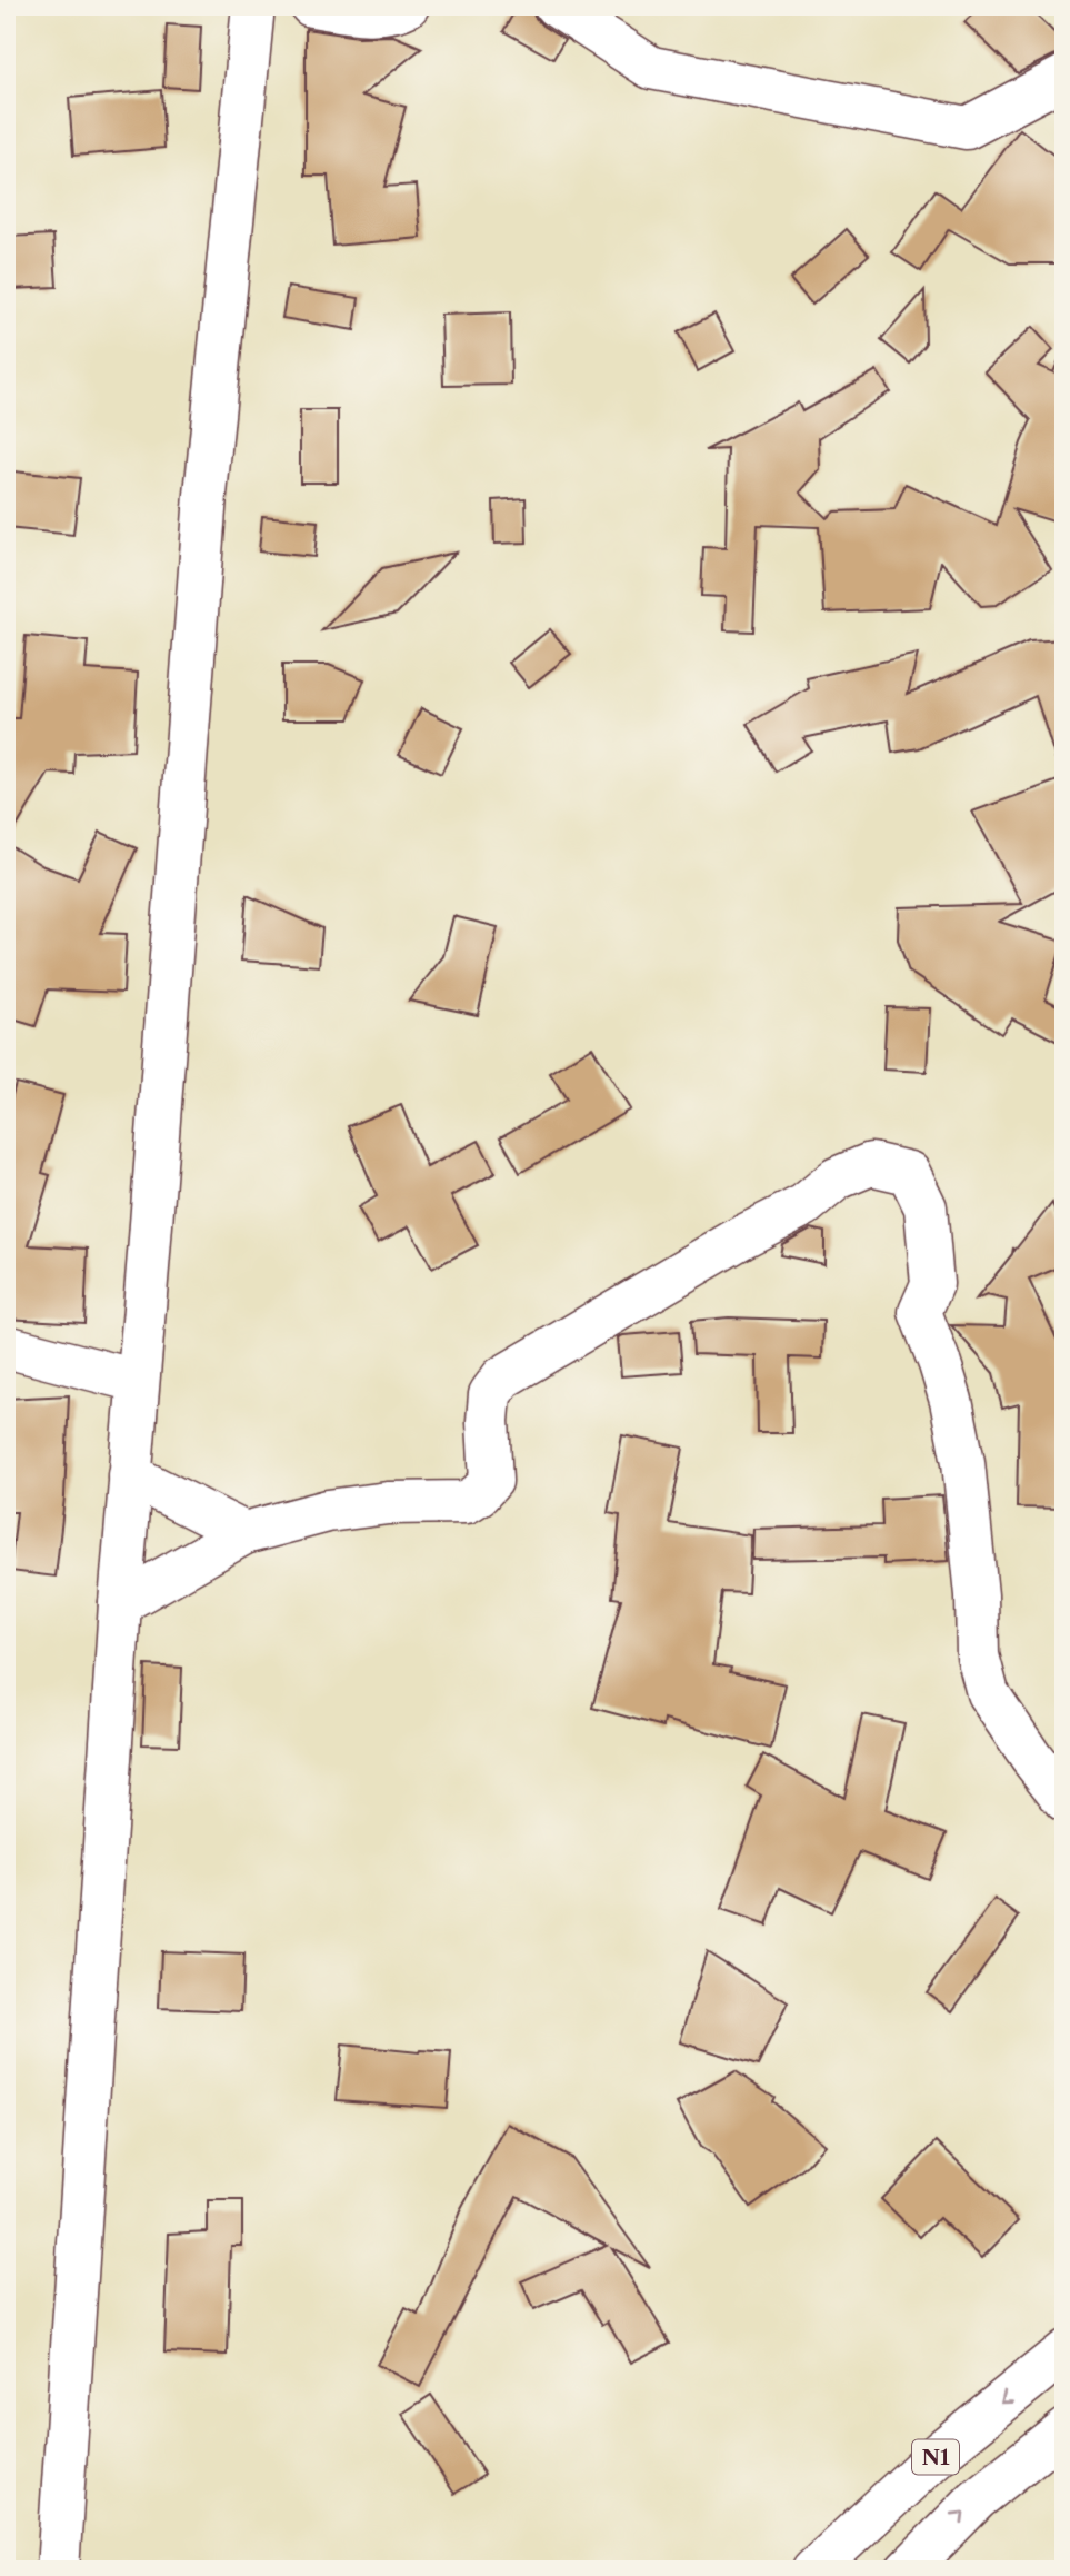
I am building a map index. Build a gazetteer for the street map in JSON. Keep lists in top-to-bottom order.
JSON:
{
  "streets": {
    "main road": ["N1"]
  }
}
